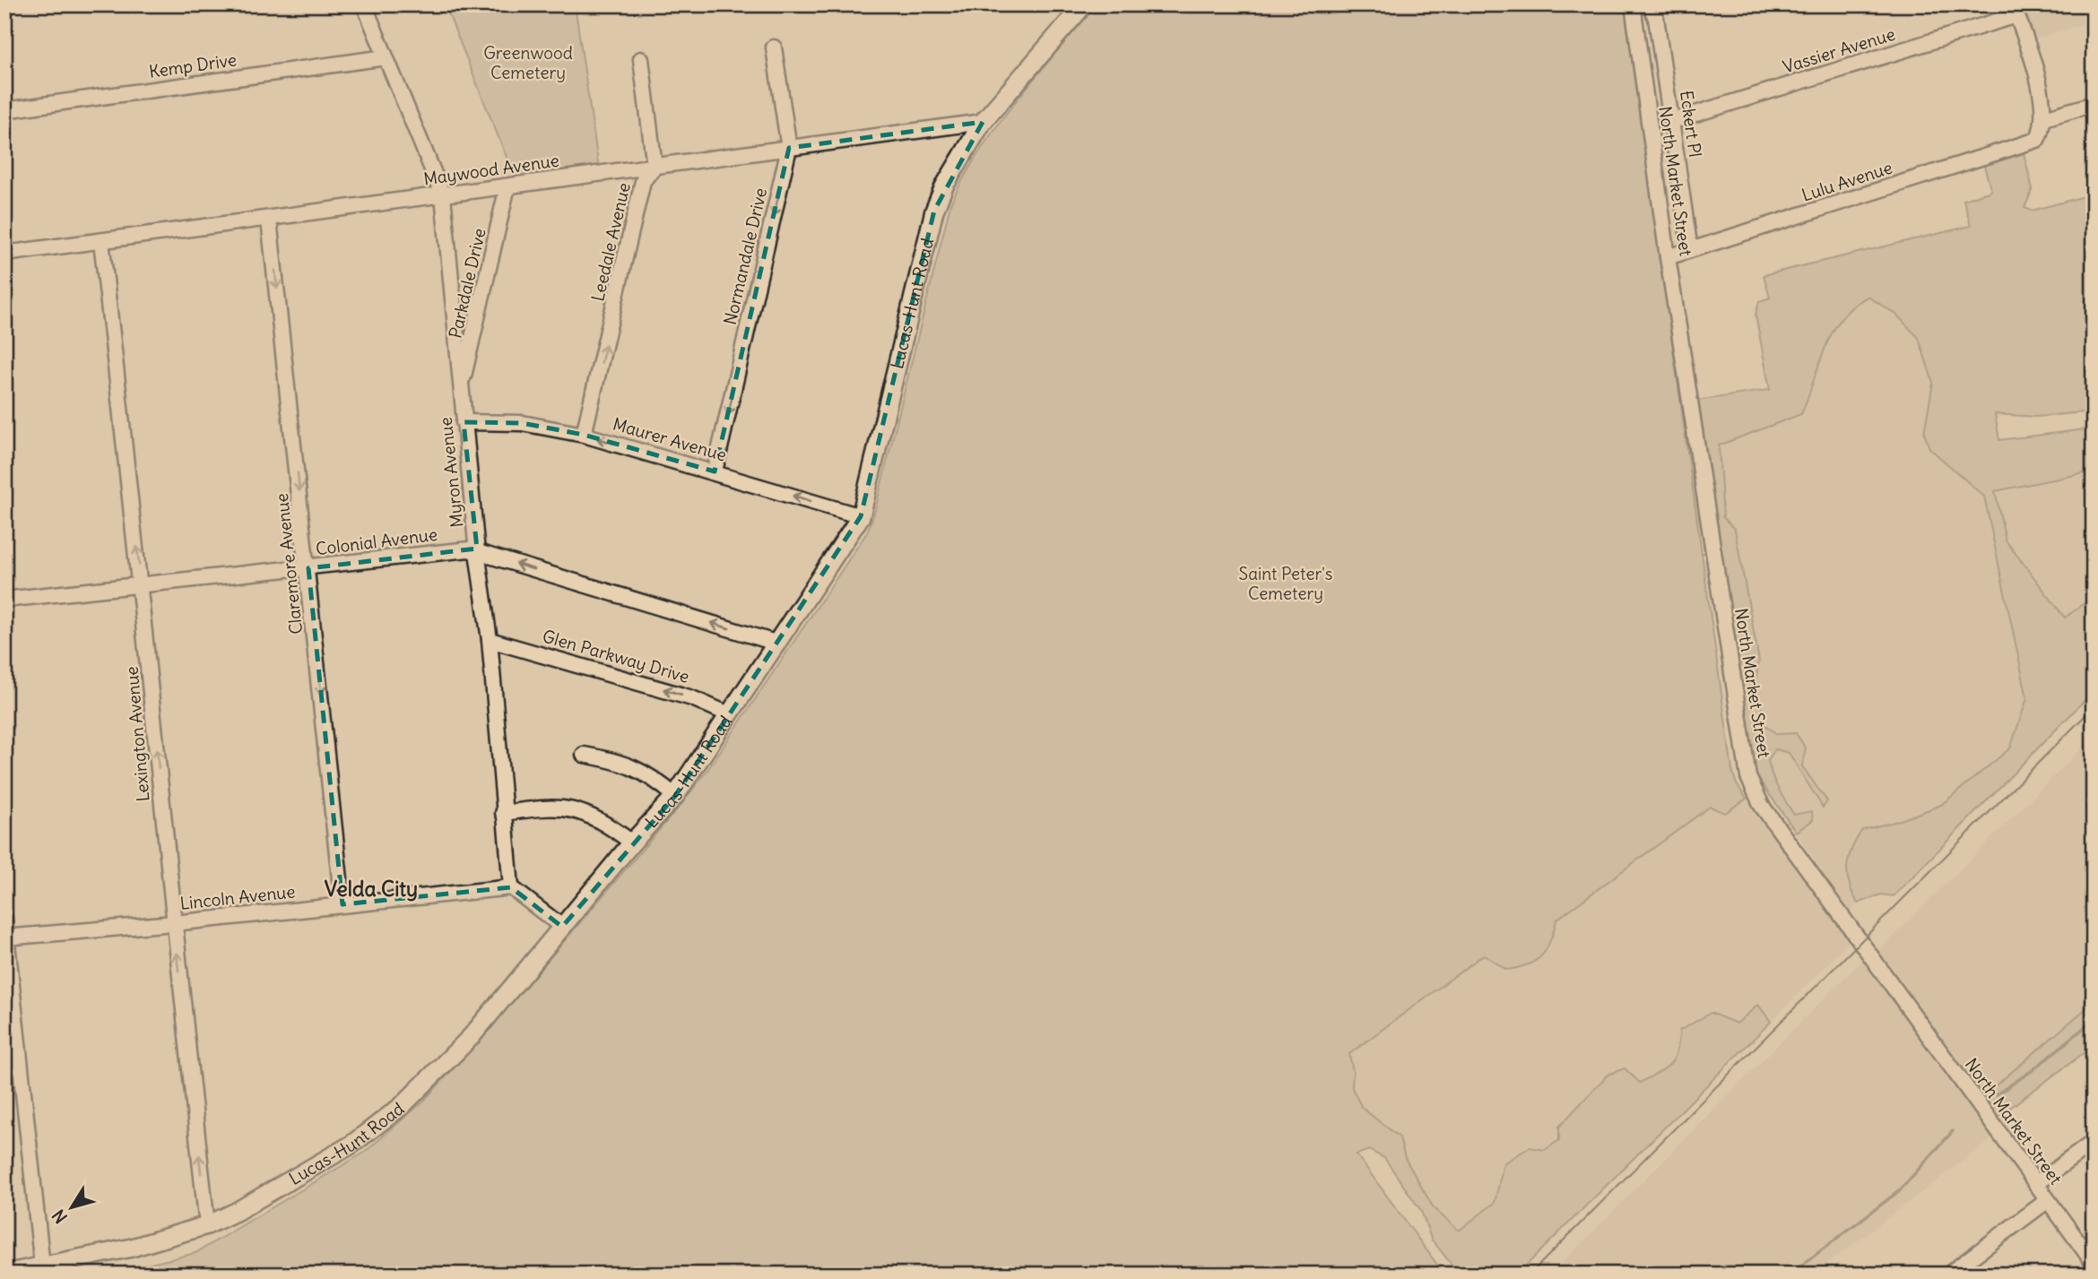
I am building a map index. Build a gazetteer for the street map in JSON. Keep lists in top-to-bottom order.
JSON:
{
  "streets": {
    "main road": ["Lucas-Hunt Road"],
    "street": [
      "Vassier Avenue",
      "Kemp Drive",
      "Eckert Pl",
      "Maywood Avenue",
      "North Market Street",
      "Lulu Avenue",
      "Leedale Avenue",
      "Normandale Drive",
      "Parkdale Drive",
      "Maurer Avenue",
      "Myron Avenue",
      "Colonial Avenue",
      "Claremore Avenue",
      "Glen Parkway Drive",
      "Lexington Avenue",
      "Lincoln Avenue"
    ]
  },
  "crossings": [
    ["Vassier Avenue", "Eckert Pl"],
    ["Kemp Drive", "Myron Avenue"],
    ["Eckert Pl", "Lulu Avenue"],
    ["Maywood Avenue", "Leedale Avenue"],
    ["Maywood Avenue", "Normandale Drive"],
    ["Maywood Avenue", "Parkdale Drive"],
    ["Maywood Avenue", "Lucas-Hunt Road"],
    ["Maywood Avenue", "Myron Avenue"],
    ["Maywood Avenue", "Claremore Avenue"],
    ["Maywood Avenue", "Lexington Avenue"],
    ["North Market Street", "Lulu Avenue"],
    ["Leedale Avenue", "Maurer Avenue"],
    ["Normandale Drive", "Maurer Avenue"],
    ["Parkdale Drive", "Myron Avenue"],
    ["Lucas-Hunt Road", "Maurer Avenue"],
    ["Lucas-Hunt Road", "Colonial Avenue"],
    ["Lucas-Hunt Road", "Glen Parkway Drive"],
    ["Lucas-Hunt Road", "Lexington Avenue"],
    ["Maurer Avenue", "Myron Avenue"],
    ["Myron Avenue", "Colonial Avenue"],
    ["Myron Avenue", "Glen Parkway Drive"],
    ["Myron Avenue", "Lincoln Avenue"],
    ["Colonial Avenue", "Claremore Avenue"],
    ["Colonial Avenue", "Lexington Avenue"],
    ["Claremore Avenue", "Lincoln Avenue"],
    ["Lexington Avenue", "Lincoln Avenue"]
  ],
  "one_way": [
    "Leedale Avenue",
    "Normandale Drive",
    "Maurer Avenue",
    "Colonial Avenue",
    "Claremore Avenue",
    "Lexington Avenue"
  ],
  "districts": ["Velda City"],
  "parks": ["Greenwood Cemetery", "Saint Peter's Cemetery"],
  "north": "bottom left"
}
